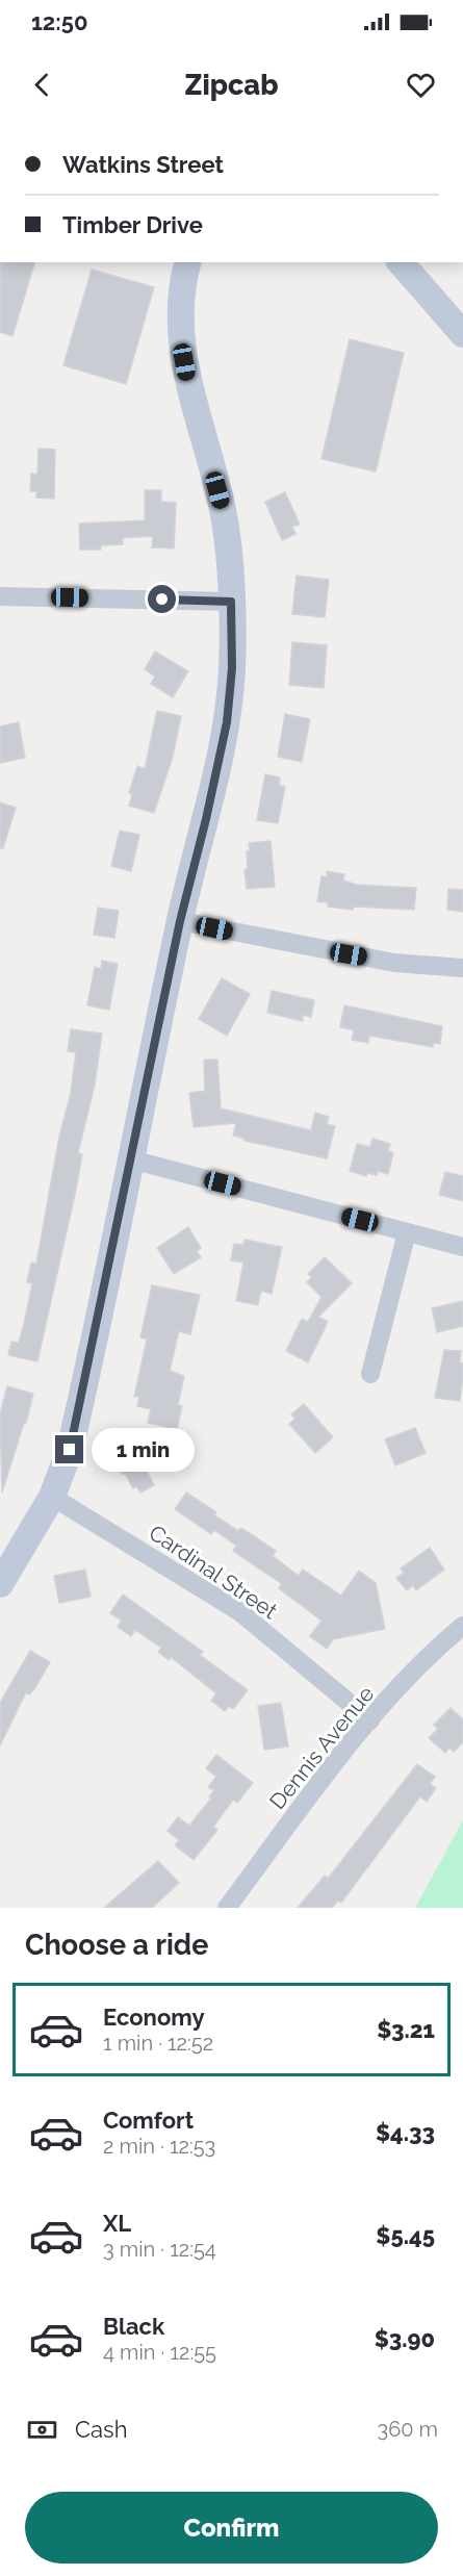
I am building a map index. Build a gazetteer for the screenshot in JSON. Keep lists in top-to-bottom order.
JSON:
{
  "streets": {
    "street": ["Cardinal Street", "Dennis Avenue"]
  },
  "crossings": [
    ["Cardinal Street", "Dennis Avenue"]
  ],
  "page": {
    "status": "12:50",
    "header": "Zipcab",
    "banner": ["Watkins Street", "Timber Drive"],
    "bubble": "1 min",
    "heading": "Choose a ride",
    "list": [
      {
        "name": "Economy",
        "note": "1 min · 12:52",
        "value": "$3.21"
      },
      {
        "name": "Comfort",
        "note": "2 min · 12:53",
        "value": "$4.33"
      },
      {
        "name": "XL",
        "note": "3 min · 12:54",
        "value": "$5.45"
      },
      {
        "name": "Black",
        "note": "4 min · 12:55",
        "value": "$3.90"
      }
    ],
    "pay": ["Cash", "360 m"],
    "buttons": "Confirm"
  }
}
